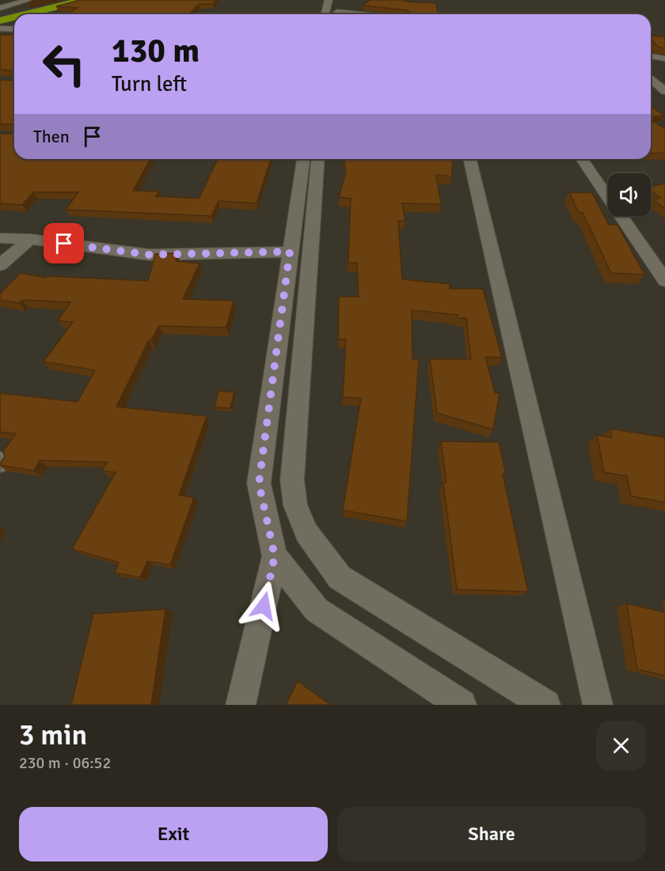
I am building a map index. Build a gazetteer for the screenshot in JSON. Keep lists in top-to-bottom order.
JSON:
{
  "page": {
    "turn": ["130 m", "Turn left"],
    "then": "Then",
    "heading": ["3 min", "230 m · 06:52"],
    "buttons": ["Exit", "Share"]
  }
}
